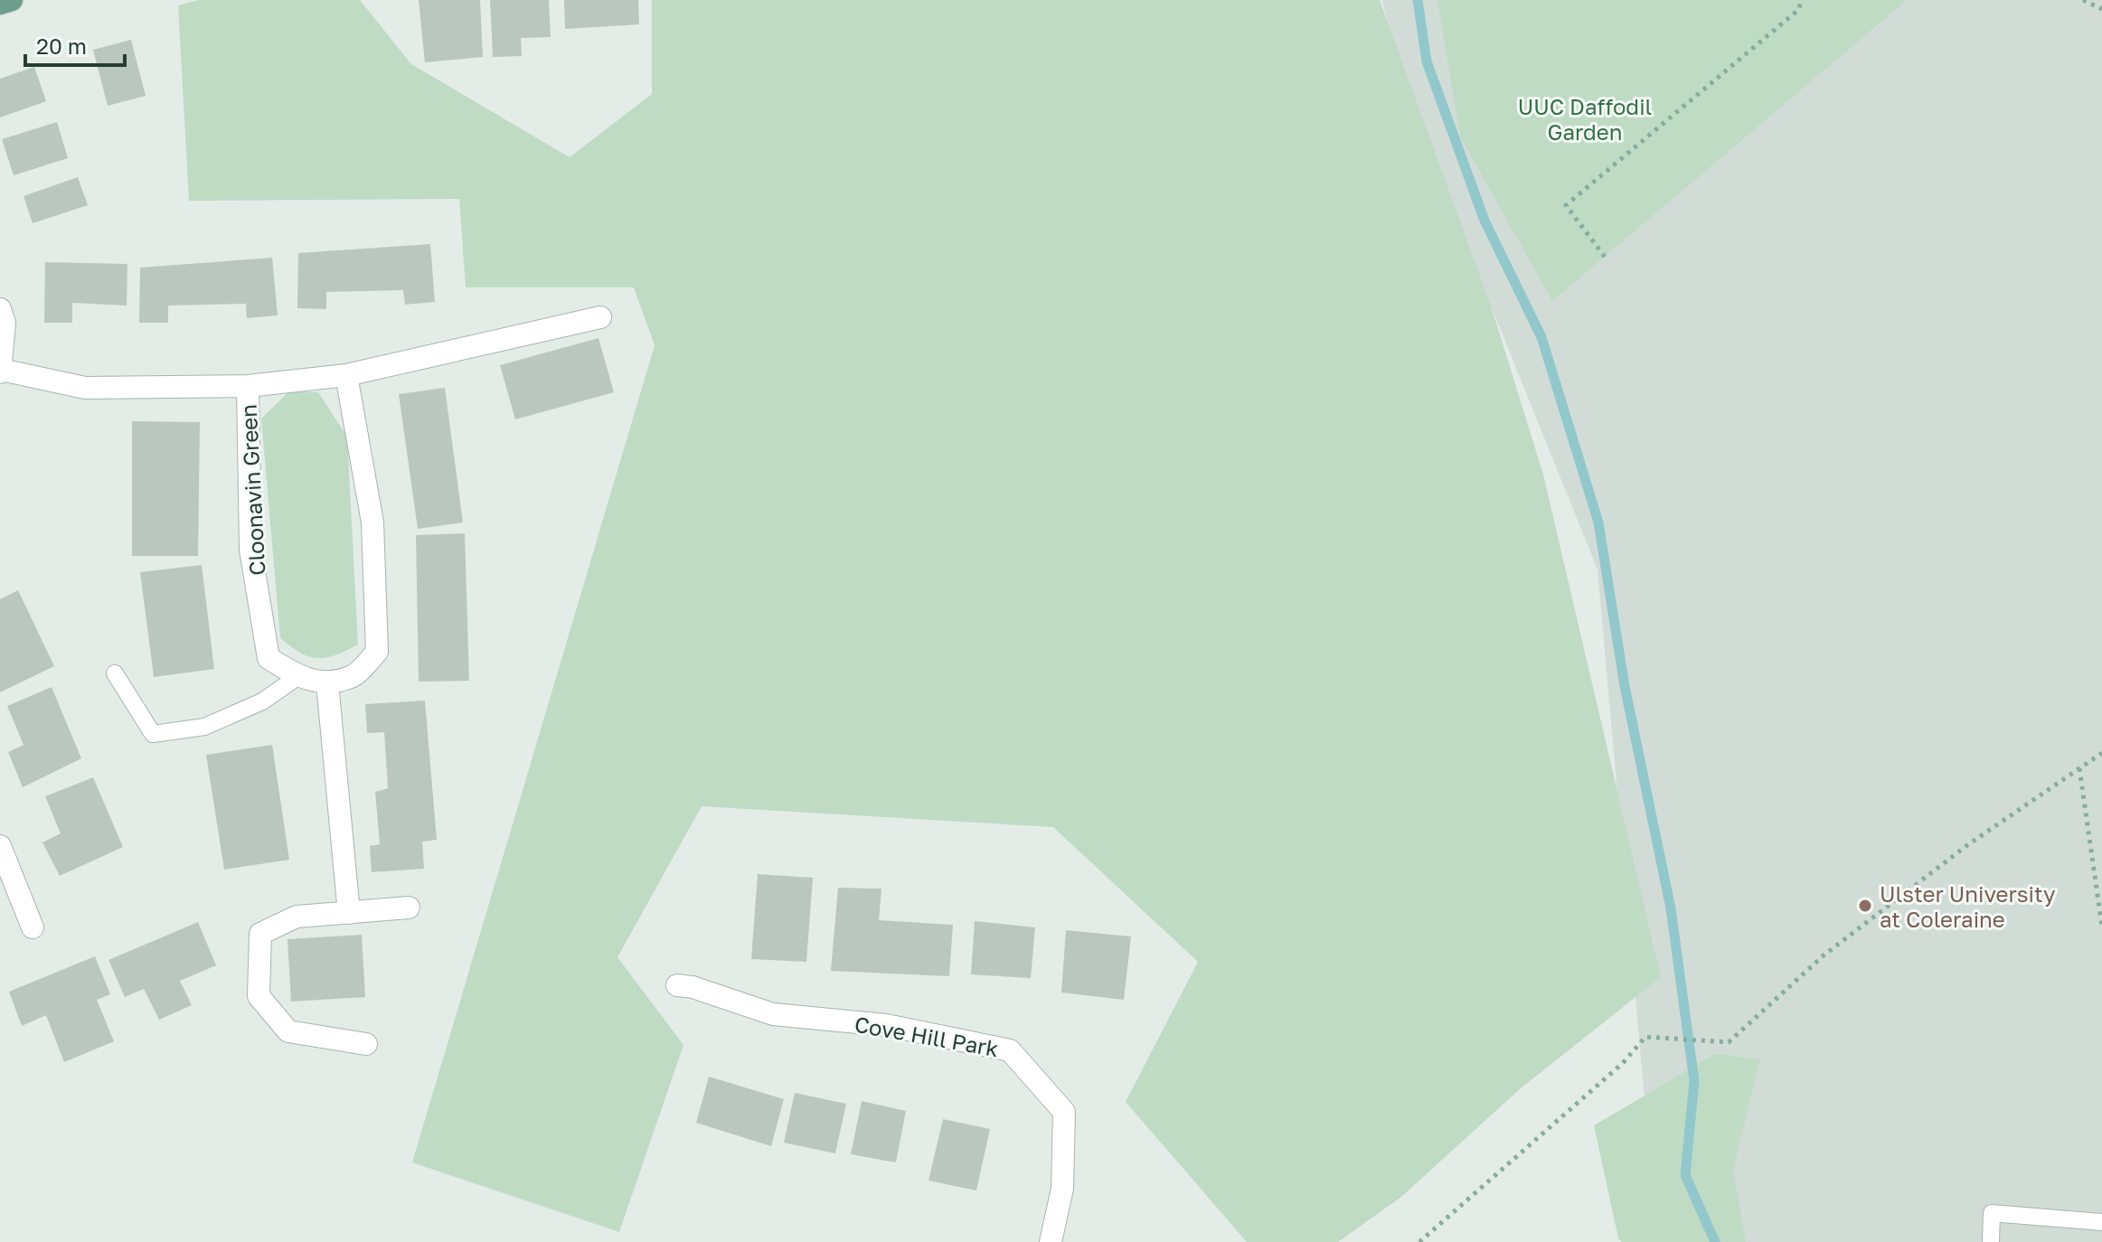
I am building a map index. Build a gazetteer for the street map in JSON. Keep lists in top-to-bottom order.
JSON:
{
  "streets": {
    "street": ["Cloonavin Green", "Cove Hill Park"]
  },
  "parks": ["UUC Daffodil Garden"],
  "places": ["Ulster University at Coleraine"],
  "scale_bar": "20 m"
}
